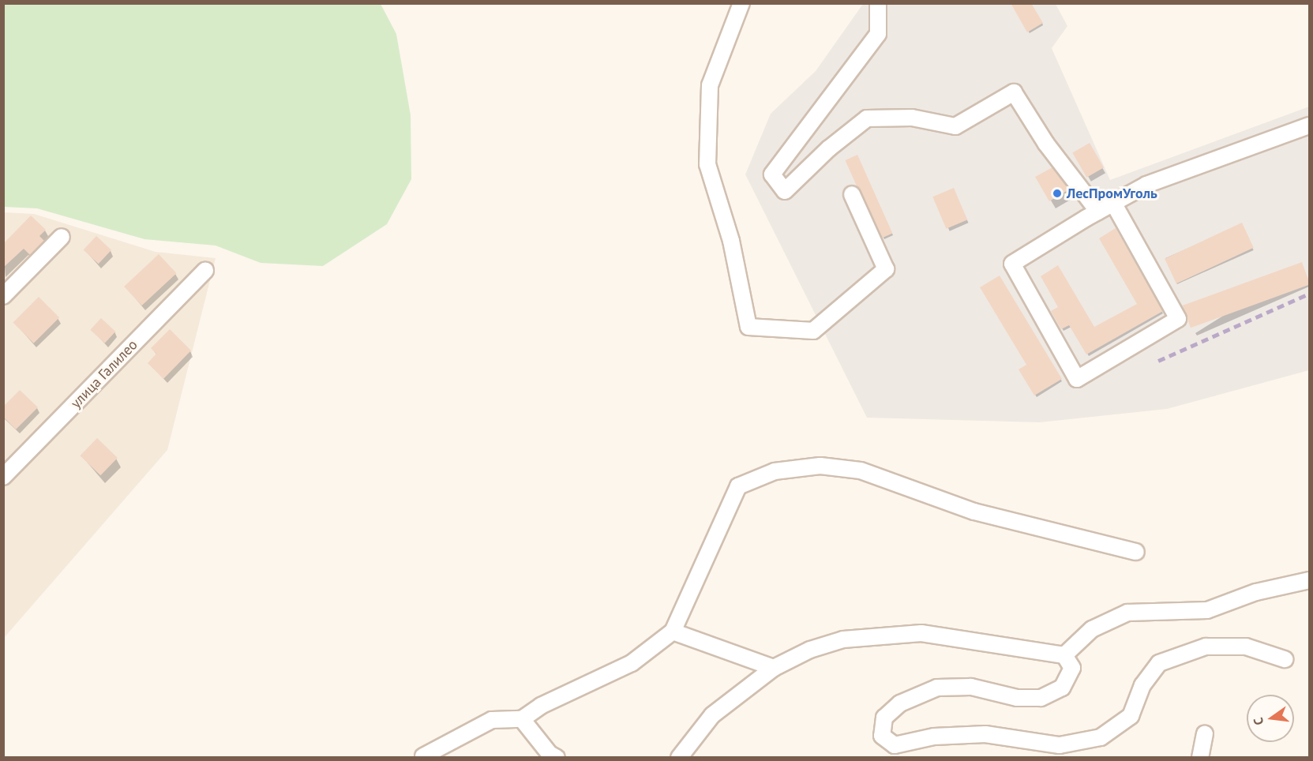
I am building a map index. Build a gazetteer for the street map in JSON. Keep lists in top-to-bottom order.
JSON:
{
  "streets": {
    "street": ["улица Галилео"]
  },
  "places": ["ЛесПромУголь"],
  "north": "left"
}
